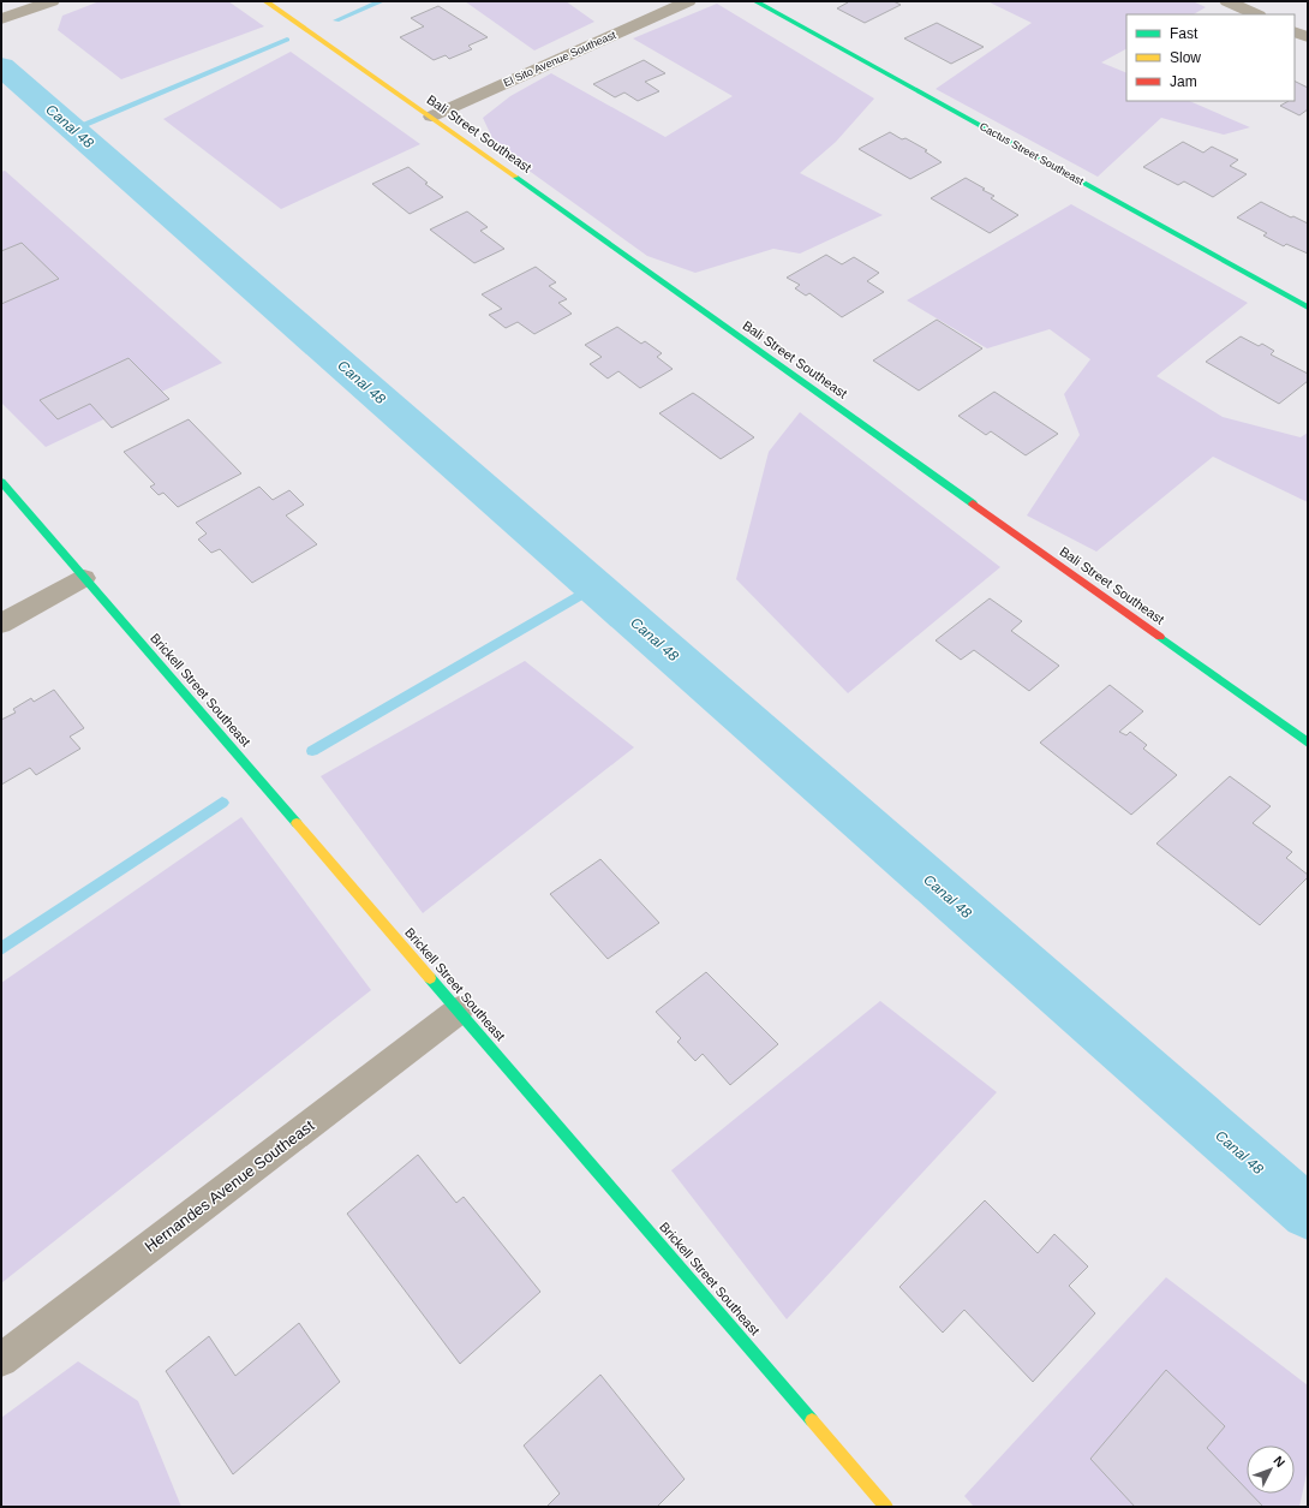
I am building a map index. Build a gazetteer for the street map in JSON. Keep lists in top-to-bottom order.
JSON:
{
  "streets": {
    "street": [
      "El Sito Avenue Southeast",
      "Bali Street Southeast",
      "Cactus Street Southeast",
      "Brickell Street Southeast",
      "Hernandes Avenue Southeast"
    ]
  },
  "crossings": [
    ["El Sito Avenue Southeast", "Bali Street Southeast"],
    ["Brickell Street Southeast", "Hernandes Avenue Southeast"]
  ],
  "water": ["Canal 48"],
  "legend": ["Fast", "Slow", "Jam"],
  "north": "top right"
}
